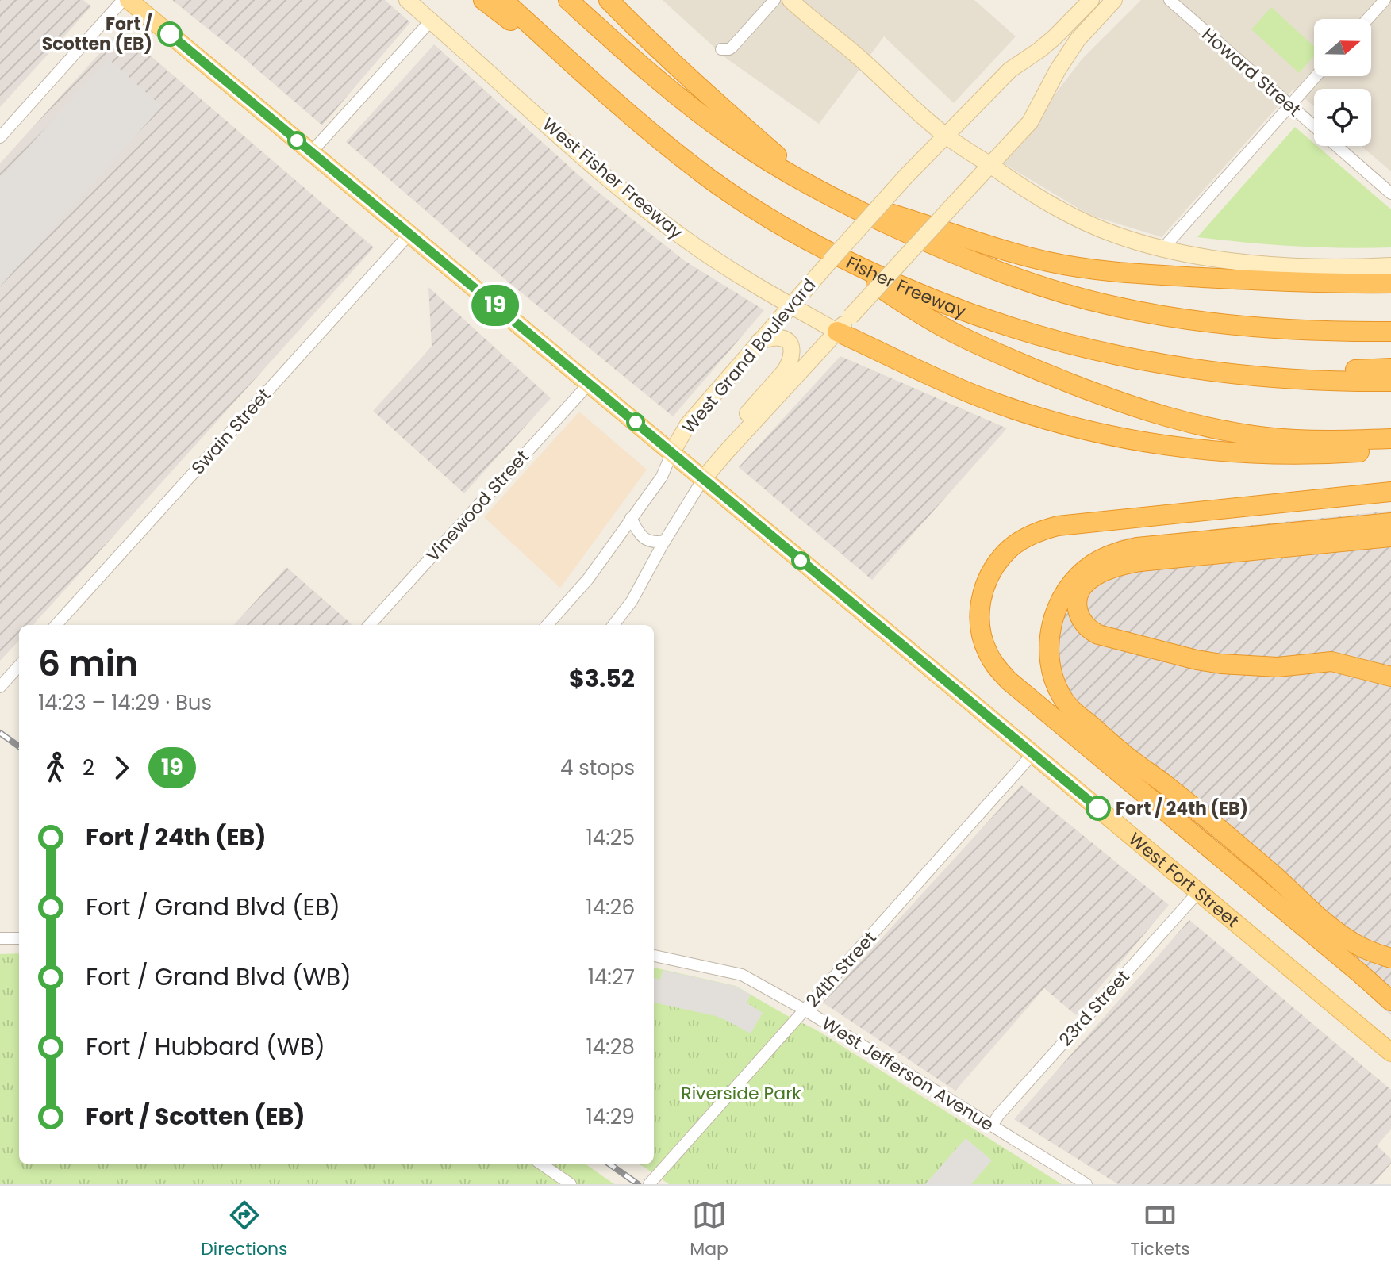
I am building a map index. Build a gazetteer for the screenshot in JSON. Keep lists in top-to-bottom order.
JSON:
{
  "streets": {
    "highway": ["Fisher Freeway"],
    "main road": ["West Fort Street"],
    "street": [
      "Howard Street",
      "West Fisher Freeway",
      "West Grand Boulevard",
      "Swain Street",
      "Vinewood Street",
      "24th Street",
      "23rd Street",
      "West Jefferson Avenue"
    ]
  },
  "crossings": [
    ["West Fisher Freeway", "West Grand Boulevard"],
    ["West Grand Boulevard", "West Fort Street"],
    ["Swain Street", "West Fort Street"],
    ["Vinewood Street", "West Fort Street"],
    ["West Fort Street", "24th Street"],
    ["West Fort Street", "23rd Street"],
    ["24th Street", "West Jefferson Avenue"],
    ["23rd Street", "West Jefferson Avenue"]
  ],
  "parks": ["Riverside Park"],
  "places": ["Fort / Scotten (EB)", "Fort / 24th (EB)"],
  "lines": ["bus line 19"],
  "north": "right",
  "page": {
    "on_map": "19",
    "heading": ["6 min", "14:23 – 14:29 · Bus", "$3.52"],
    "legs": ["2", "19", "4 stops"],
    "list": [
      {
        "name": "Fort / 24th (EB)",
        "value": "14:25"
      },
      {
        "name": "Fort / Grand Blvd (EB)",
        "value": "14:26"
      },
      {
        "name": "Fort / Grand Blvd (WB)",
        "value": "14:27"
      },
      {
        "name": "Fort / Hubbard (WB)",
        "value": "14:28"
      },
      {
        "name": "Fort / Scotten (EB)",
        "value": "14:29"
      }
    ],
    "tabs": ["Directions", "Map", "Tickets"]
  }
}
